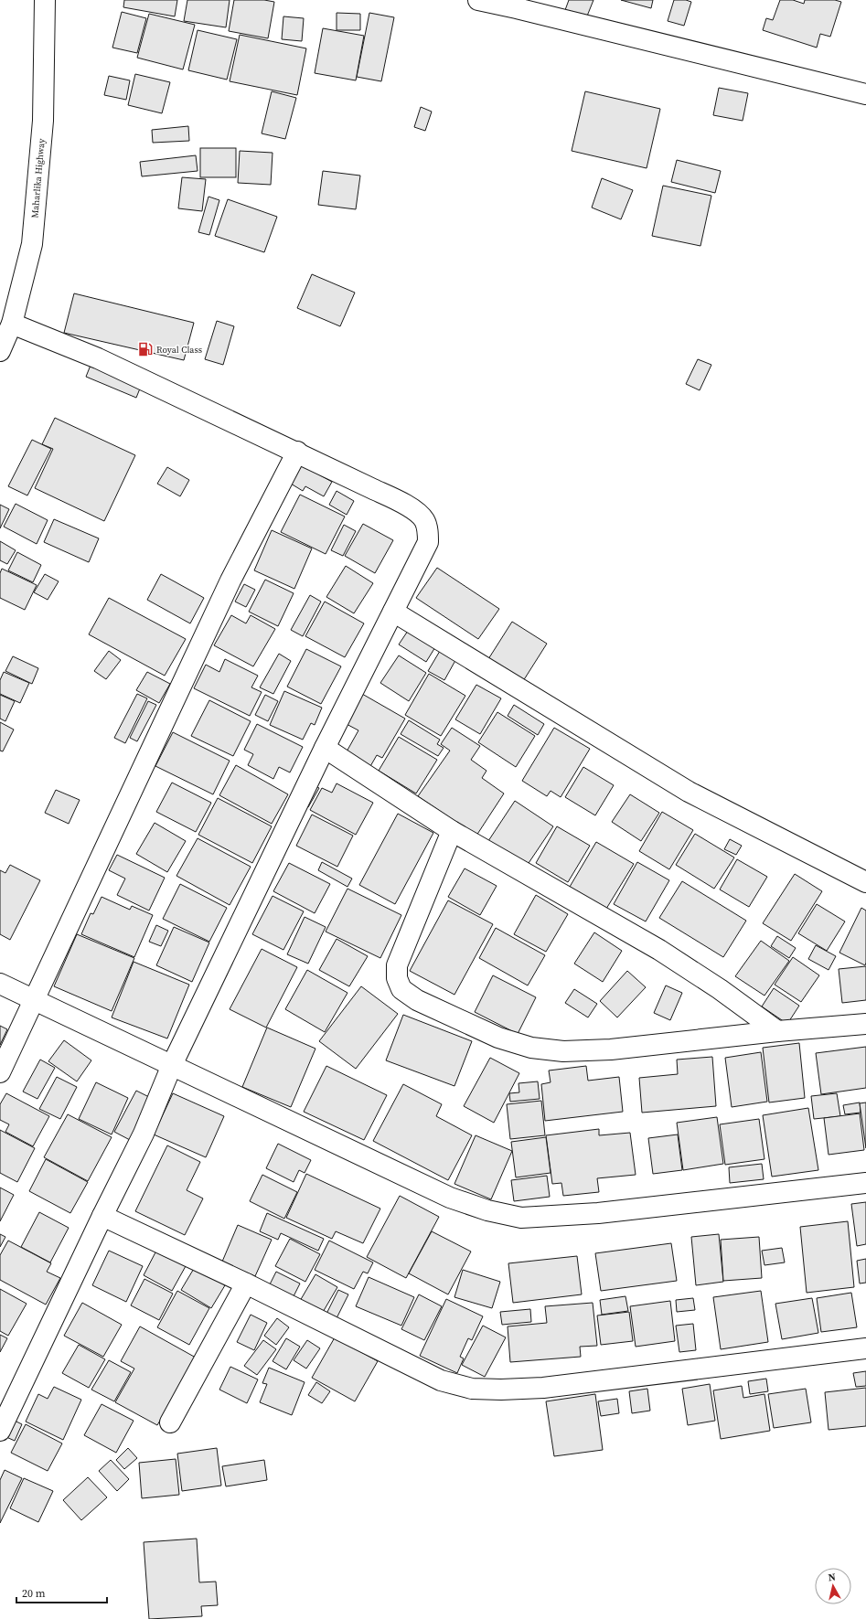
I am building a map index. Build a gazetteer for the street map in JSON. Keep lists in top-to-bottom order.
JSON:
{
  "streets": {
    "street": ["Maharlika Highway"]
  },
  "places": {
    "fuel station": ["Royal Class"]
  },
  "scale_bar": "20 m",
  "north": "top"
}
